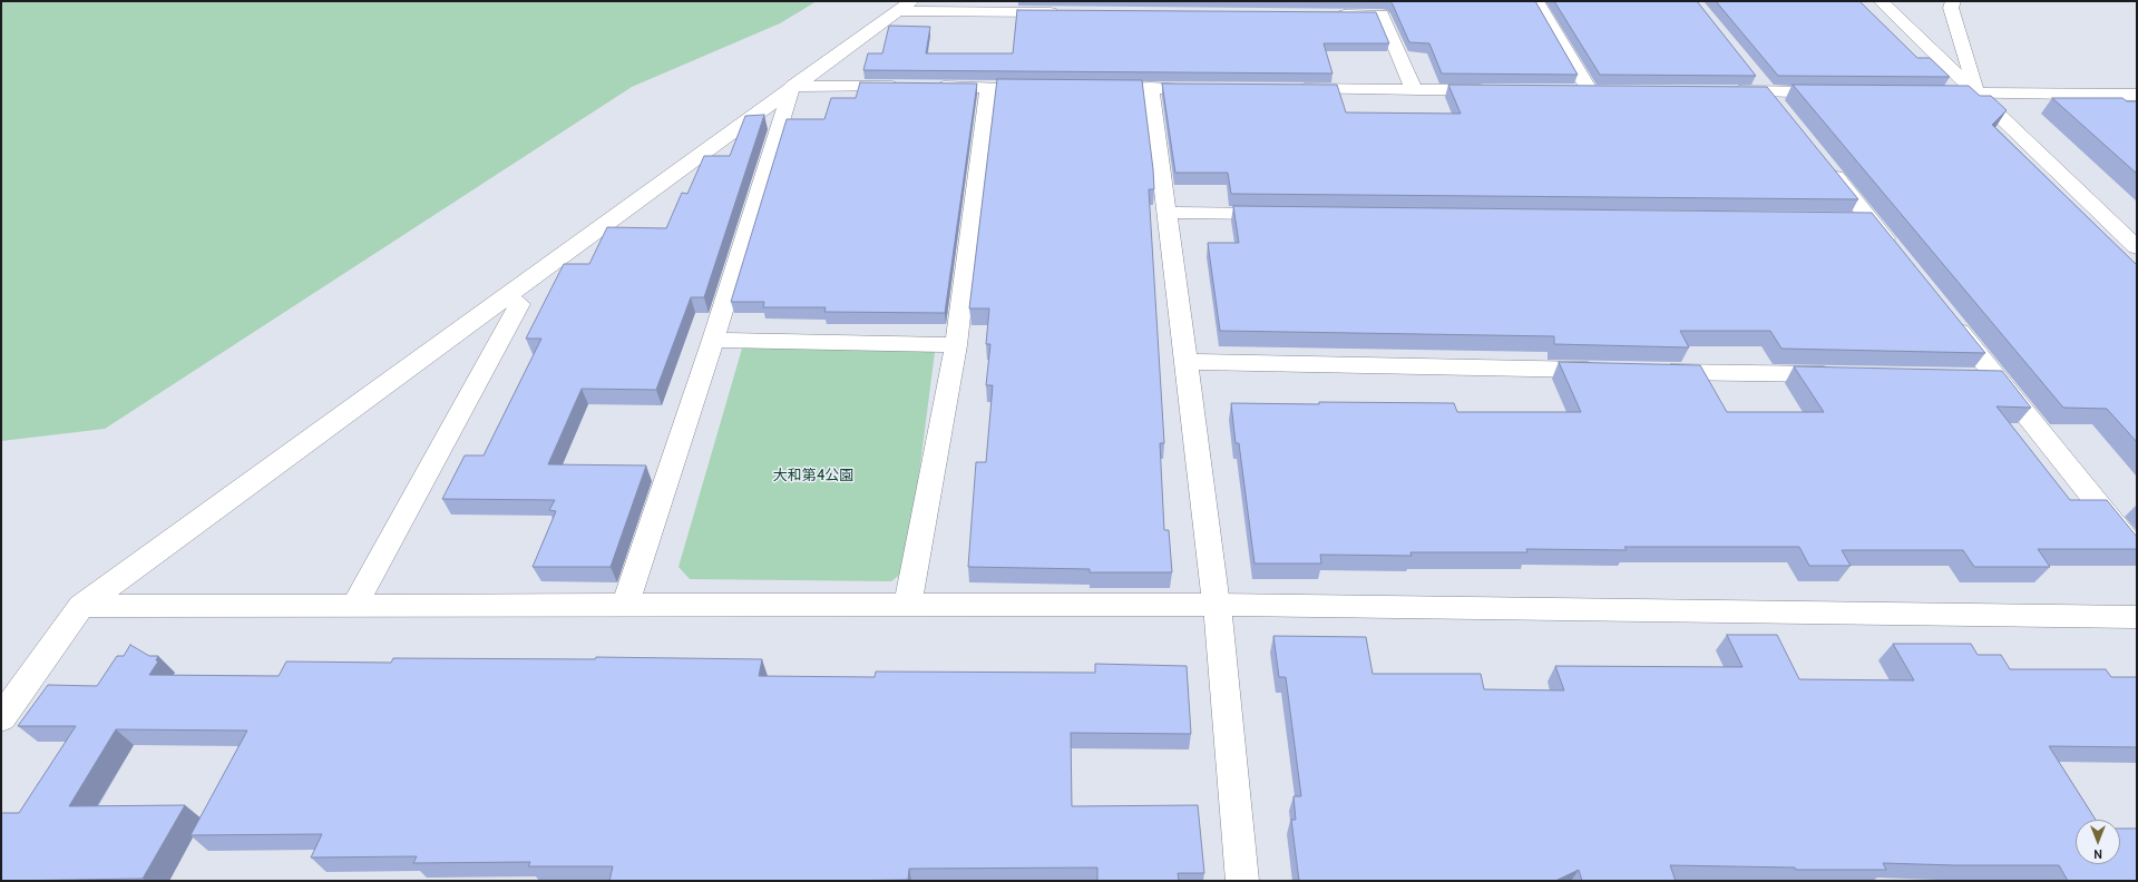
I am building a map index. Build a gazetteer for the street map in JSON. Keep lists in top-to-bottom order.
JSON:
{
  "parks": ["大和第4公園"],
  "north": "bottom"
}
